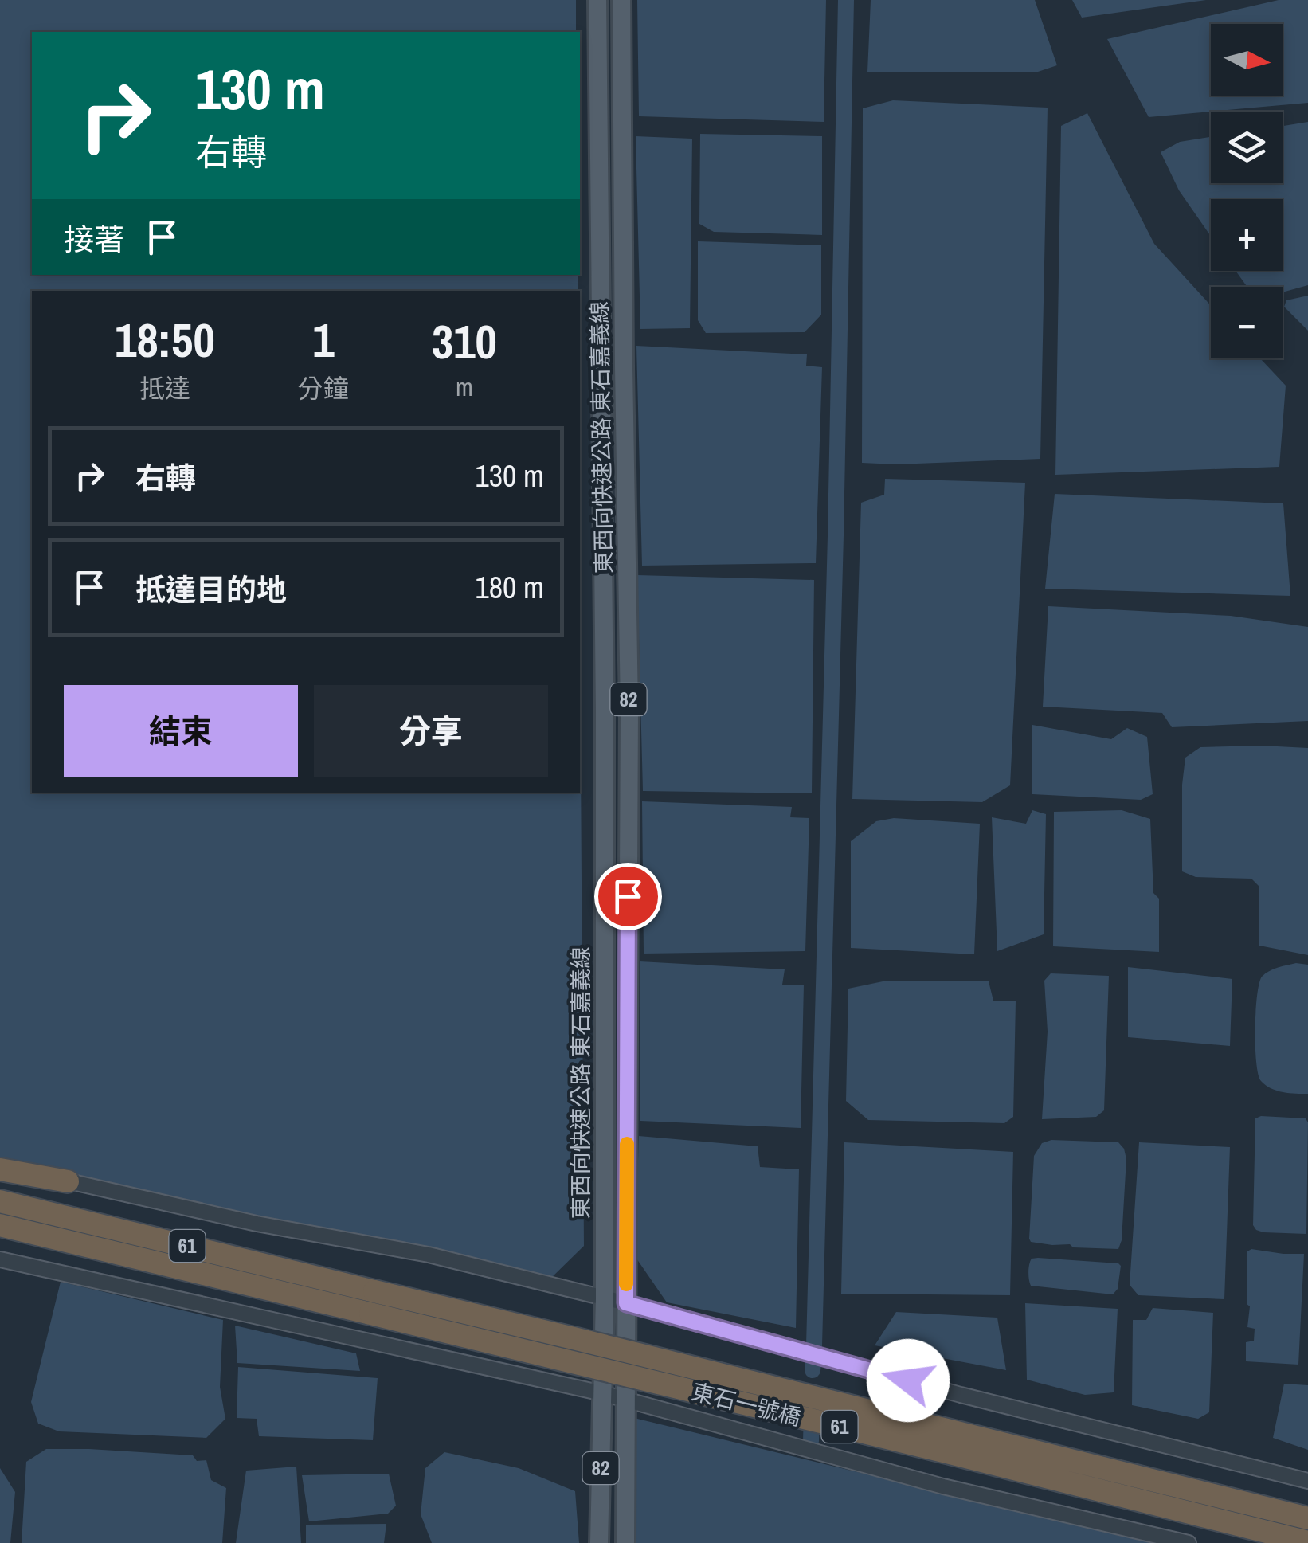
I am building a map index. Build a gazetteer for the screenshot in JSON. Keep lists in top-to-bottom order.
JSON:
{
  "streets": {
    "highway": ["61", "東石一號橋"],
    "main road": ["東西向快速公路 東石嘉義線", "82"]
  },
  "north": "right",
  "page": {
    "map_buttons": ["+", "−"],
    "turn": ["130 m", "右轉"],
    "then": "接著",
    "eta": [
      "18:50",
      "抵達",
      "1",
      "分鐘",
      "310",
      "m"
    ],
    "list": [
      {
        "name": "右轉",
        "value": "130 m"
      },
      {
        "name": "抵達目的地",
        "value": "180 m"
      }
    ],
    "buttons": ["結束", "分享"]
  }
}
